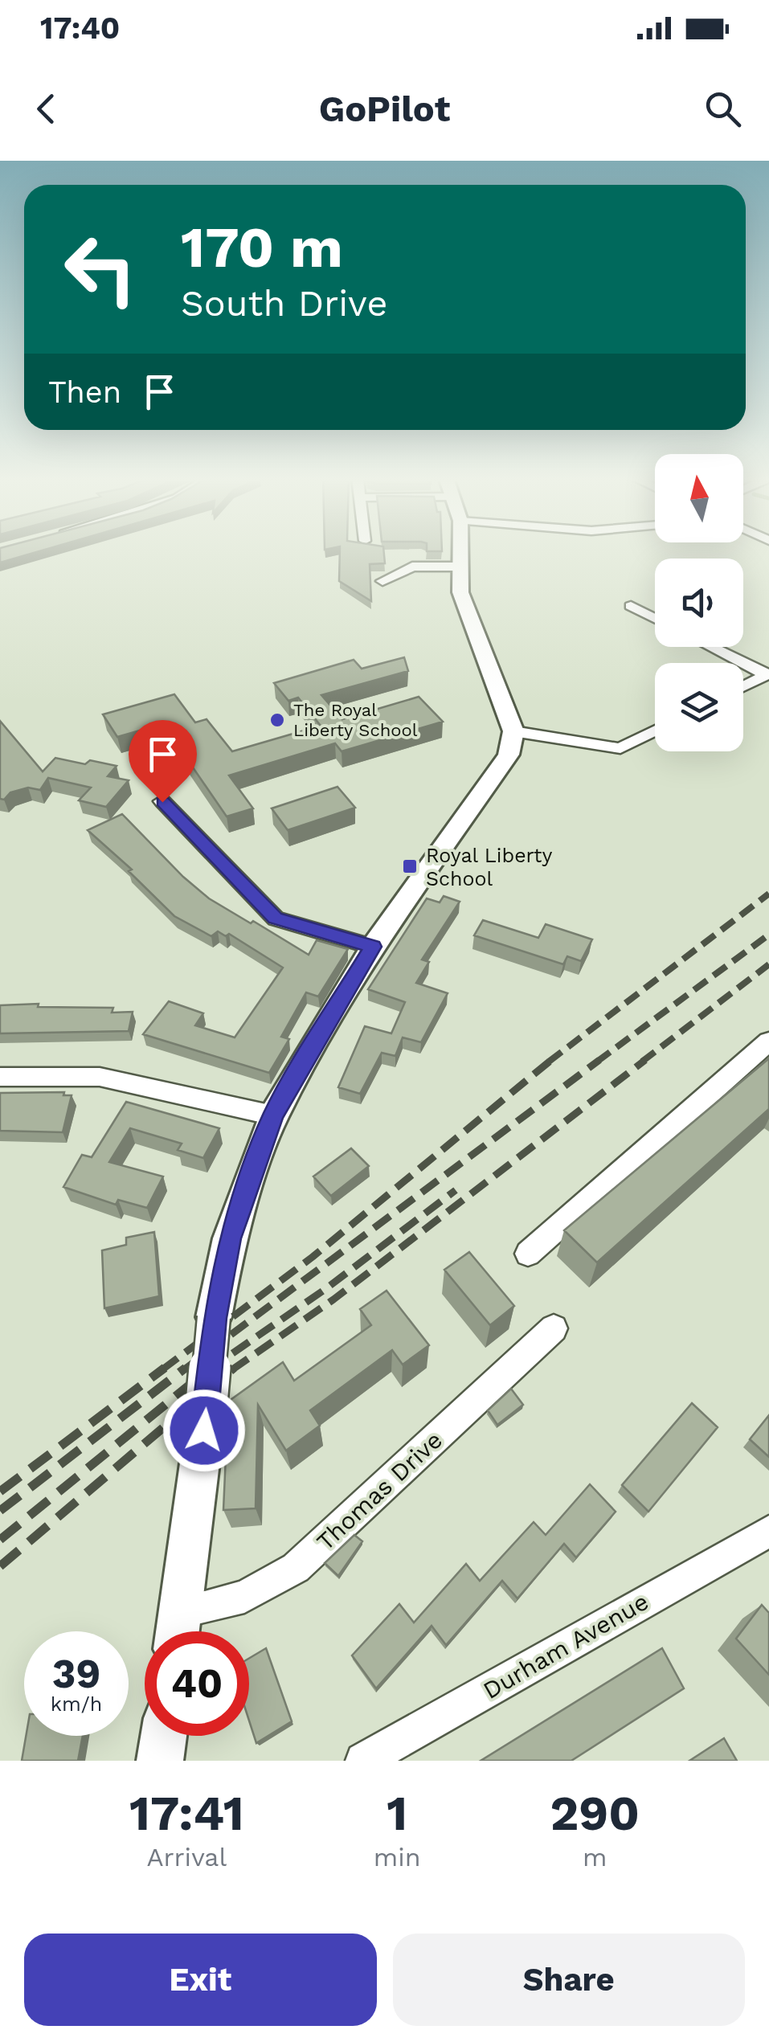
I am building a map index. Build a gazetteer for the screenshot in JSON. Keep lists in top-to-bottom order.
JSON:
{
  "streets": {
    "street": ["Thomas Drive", "Durham Avenue"]
  },
  "places": {
    "other": ["The Royal Liberty School"],
    "transit": ["Royal Liberty School"]
  },
  "north": "top",
  "page": {
    "status": "17:40",
    "header": "GoPilot",
    "turn": ["170 m", "South Drive"],
    "then": "Then",
    "speed": "39 km/h",
    "limit": "40",
    "eta": [
      "17:41",
      "Arrival",
      "1",
      "min",
      "290",
      "m"
    ],
    "buttons": ["Exit", "Share"]
  }
}
